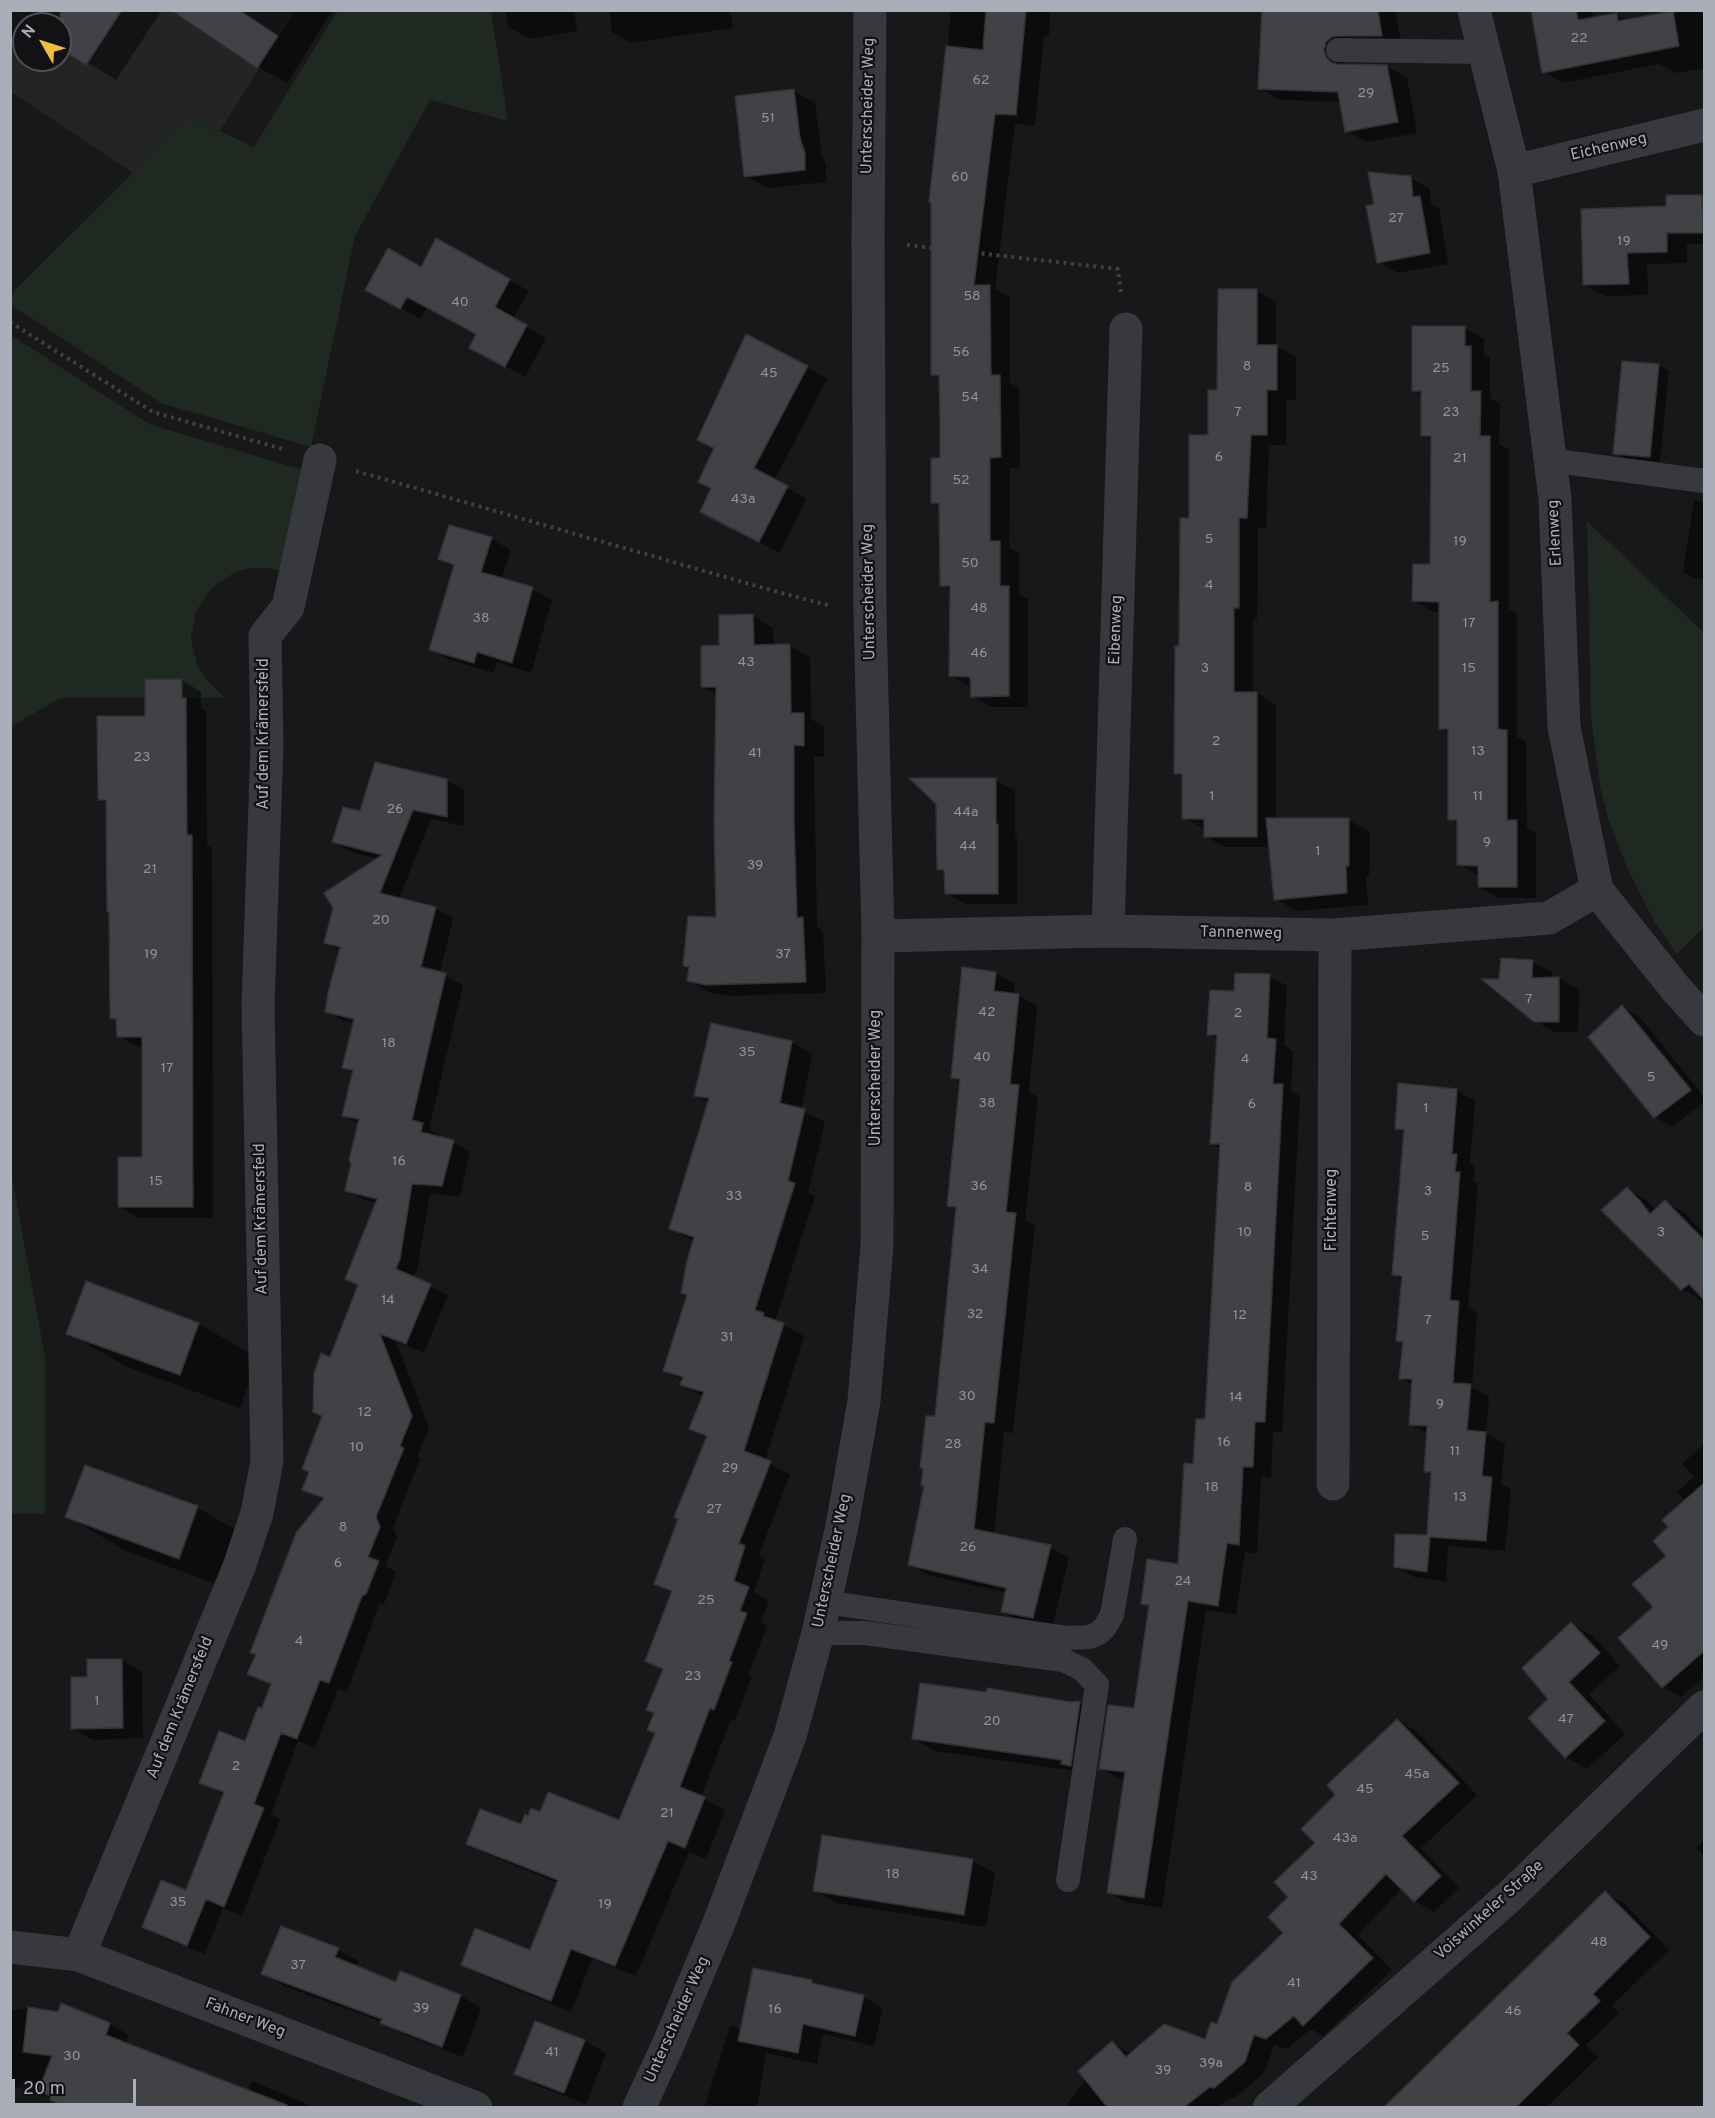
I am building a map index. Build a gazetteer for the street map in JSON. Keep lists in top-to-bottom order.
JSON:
{
  "streets": {
    "street": [
      "Unterscheider Weg",
      "Eichenweg",
      "Erlenweg",
      "Eibenweg",
      "Auf dem Krämersfeld",
      "Tannenweg",
      "Fichtenweg",
      "Voiswinkeler Straße",
      "Fahner Weg"
    ]
  },
  "crossings": [
    ["Unterscheider Weg", "Tannenweg"],
    ["Eichenweg", "Erlenweg"],
    ["Erlenweg", "Tannenweg"],
    ["Eibenweg", "Tannenweg"],
    ["Auf dem Krämersfeld", "Fahner Weg"],
    ["Tannenweg", "Fichtenweg"]
  ],
  "house_numbers": [
    "22",
    "62",
    "29",
    "51",
    "60",
    "27",
    "19",
    "58",
    "40",
    "56",
    "8",
    "25",
    "45",
    "54",
    "7",
    "23",
    "6",
    "21",
    "52",
    "43a",
    "5",
    "19",
    "50",
    "4",
    "48",
    "38",
    "17",
    "46",
    "43",
    "3",
    "15",
    "2",
    "13",
    "41",
    "23",
    "1",
    "11",
    "26",
    "44a",
    "9",
    "44",
    "1",
    "39",
    "21",
    "20",
    "19",
    "37",
    "7",
    "42",
    "2",
    "18",
    "35",
    "40",
    "4",
    "17",
    "5",
    "38",
    "6",
    "1",
    "16",
    "15",
    "36",
    "8",
    "3",
    "33",
    "10",
    "3",
    "5",
    "34",
    "14",
    "32",
    "12",
    "7",
    "31",
    "30",
    "14",
    "9",
    "12",
    "16",
    "28",
    "10",
    "11",
    "29",
    "18",
    "13",
    "27",
    "8",
    "26",
    "6",
    "24",
    "25",
    "4",
    "49",
    "23",
    "1",
    "47",
    "20",
    "2",
    "45a",
    "45",
    "21",
    "43a",
    "18",
    "43",
    "35",
    "19",
    "48",
    "37",
    "41",
    "39",
    "16",
    "46",
    "41",
    "30",
    "39a",
    "39"
  ],
  "scale_bar": "20 m",
  "north": "top left"
}
